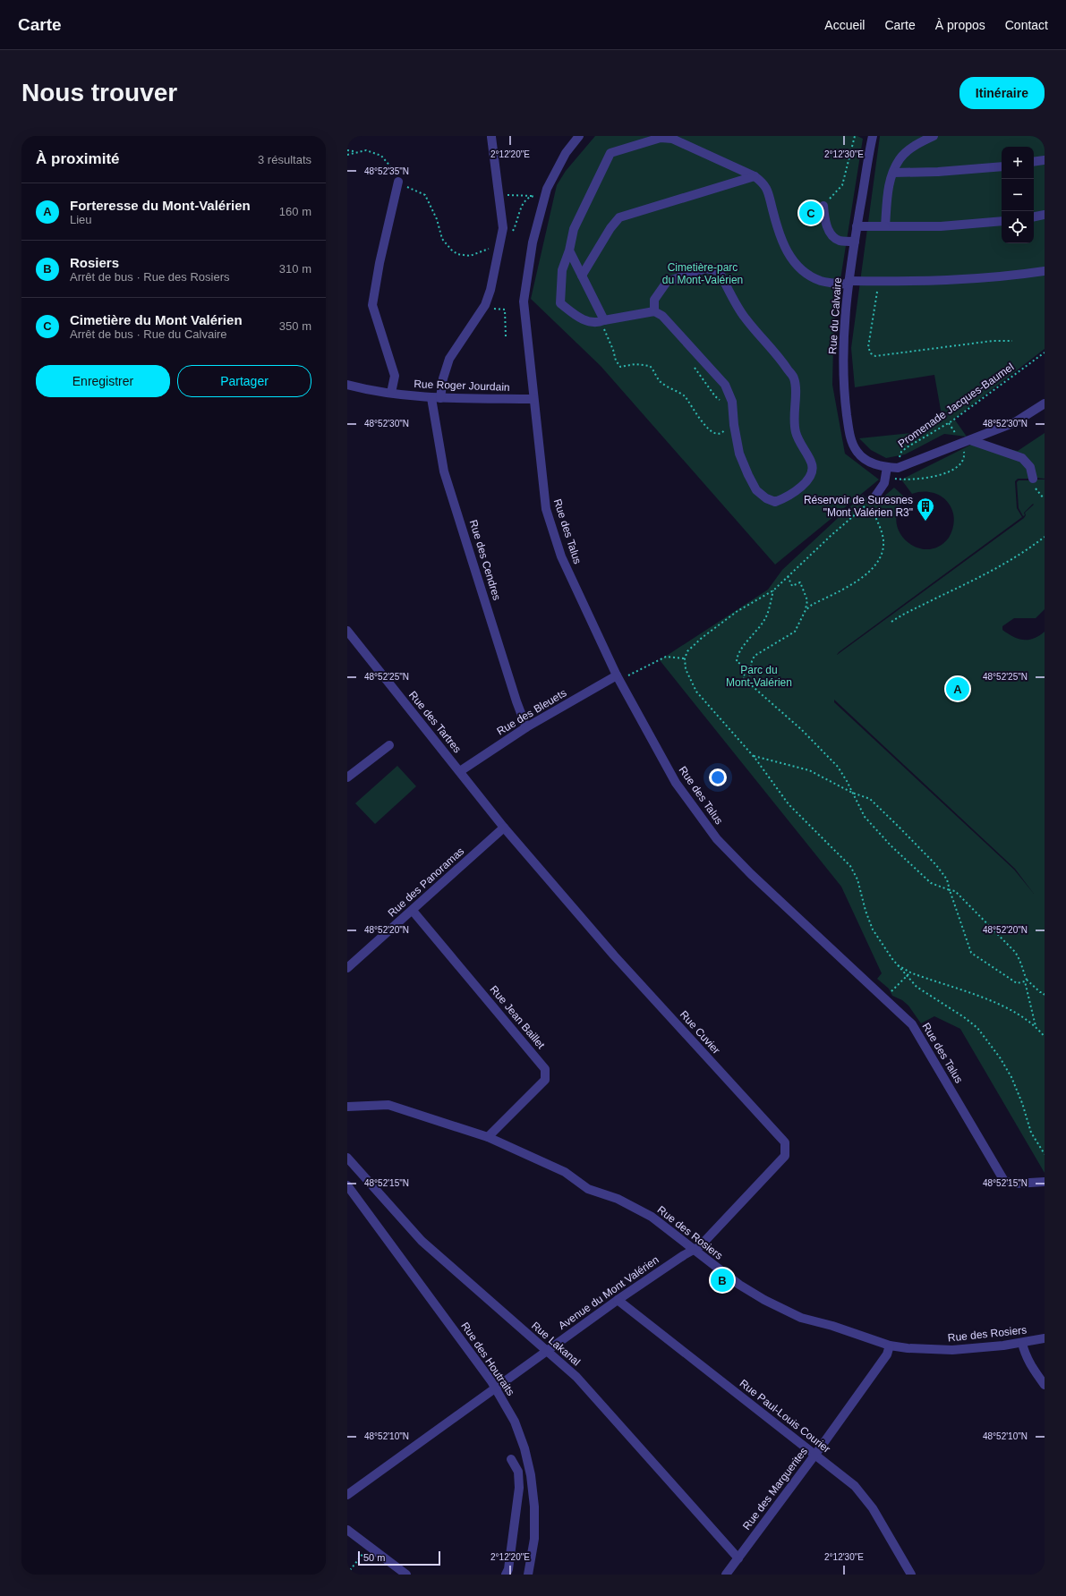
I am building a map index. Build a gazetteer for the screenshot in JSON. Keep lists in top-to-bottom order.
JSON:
{
  "streets": {
    "street": [
      "Rue du Calvaire",
      "Rue Roger Jourdain",
      "Rue des Talus",
      "Rue des Cendres",
      "Rue des Bleuets",
      "Rue des Tartres",
      "Rue des Panoramas",
      "Rue Jean Baillet",
      "Rue Cuvier",
      "Rue des Rosiers",
      "Avenue du Mont Valérien",
      "Rue Lakanal",
      "Rue des Houtraits",
      "Rue Paul-Louis Courier",
      "Rue des Marguerites"
    ],
    "path": ["Promenade Jacques-Baumel"]
  },
  "crossings": [
    ["Rue du Calvaire", "Promenade Jacques-Baumel"],
    ["Rue Roger Jourdain", "Rue des Talus"],
    ["Rue Roger Jourdain", "Rue des Cendres"],
    ["Rue des Talus", "Rue des Bleuets"],
    ["Rue des Cendres", "Rue des Bleuets"],
    ["Rue des Bleuets", "Rue des Tartres"],
    ["Rue des Tartres", "Rue des Panoramas"],
    ["Rue des Tartres", "Rue Cuvier"],
    ["Rue des Panoramas", "Rue Jean Baillet"],
    ["Rue des Panoramas", "Rue Cuvier"],
    ["Rue Jean Baillet", "Rue des Rosiers"],
    ["Rue Cuvier", "Rue des Rosiers"],
    ["Rue Cuvier", "Avenue du Mont Valérien"],
    ["Rue des Rosiers", "Avenue du Mont Valérien"],
    ["Rue des Rosiers", "Rue des Marguerites"],
    ["Avenue du Mont Valérien", "Rue Lakanal"],
    ["Avenue du Mont Valérien", "Rue des Houtraits"],
    ["Avenue du Mont Valérien", "Rue Paul-Louis Courier"],
    ["Rue Lakanal", "Rue des Marguerites"],
    ["Rue Paul-Louis Courier", "Rue des Marguerites"]
  ],
  "parks": ["Cimetière-parc du Mont-Valérien", "Parc du Mont-Valérien"],
  "places": {
    "building": ["Réservoir de Suresnes \"Mont Valérien R3\""]
  },
  "scale_bar": "50 m",
  "page": {
    "header": "Carte",
    "nav": [
      "Accueil",
      "Carte",
      "À propos",
      "Contact"
    ],
    "buttons": [
      "Itinéraire",
      ["Enregistrer", "Partager"]
    ],
    "title": "Nous trouver",
    "heading": ["À proximité", "3 résultats"],
    "map_buttons": ["+", "−"],
    "list": [
      {
        "mark": "A",
        "name": "Forteresse du Mont-Valérien",
        "note": "Lieu",
        "value": "160 m"
      },
      {
        "mark": "B",
        "name": "Rosiers",
        "note": "Arrêt de bus · Rue des Rosiers",
        "value": "310 m"
      },
      {
        "mark": "C",
        "name": "Cimetière du Mont Valérien",
        "note": "Arrêt de bus · Rue du Calvaire",
        "value": "350 m"
      }
    ],
    "pins": ["C", "A", "B"],
    "scale": "50 m"
  },
  "coordinates": [
    "2°12'20\"E",
    "2°12'30\"E",
    "48°52'35\"N",
    "48°52'30\"N",
    "48°52'25\"N",
    "48°52'20\"N",
    "48°52'15\"N",
    "48°52'10\"N"
  ]
}
